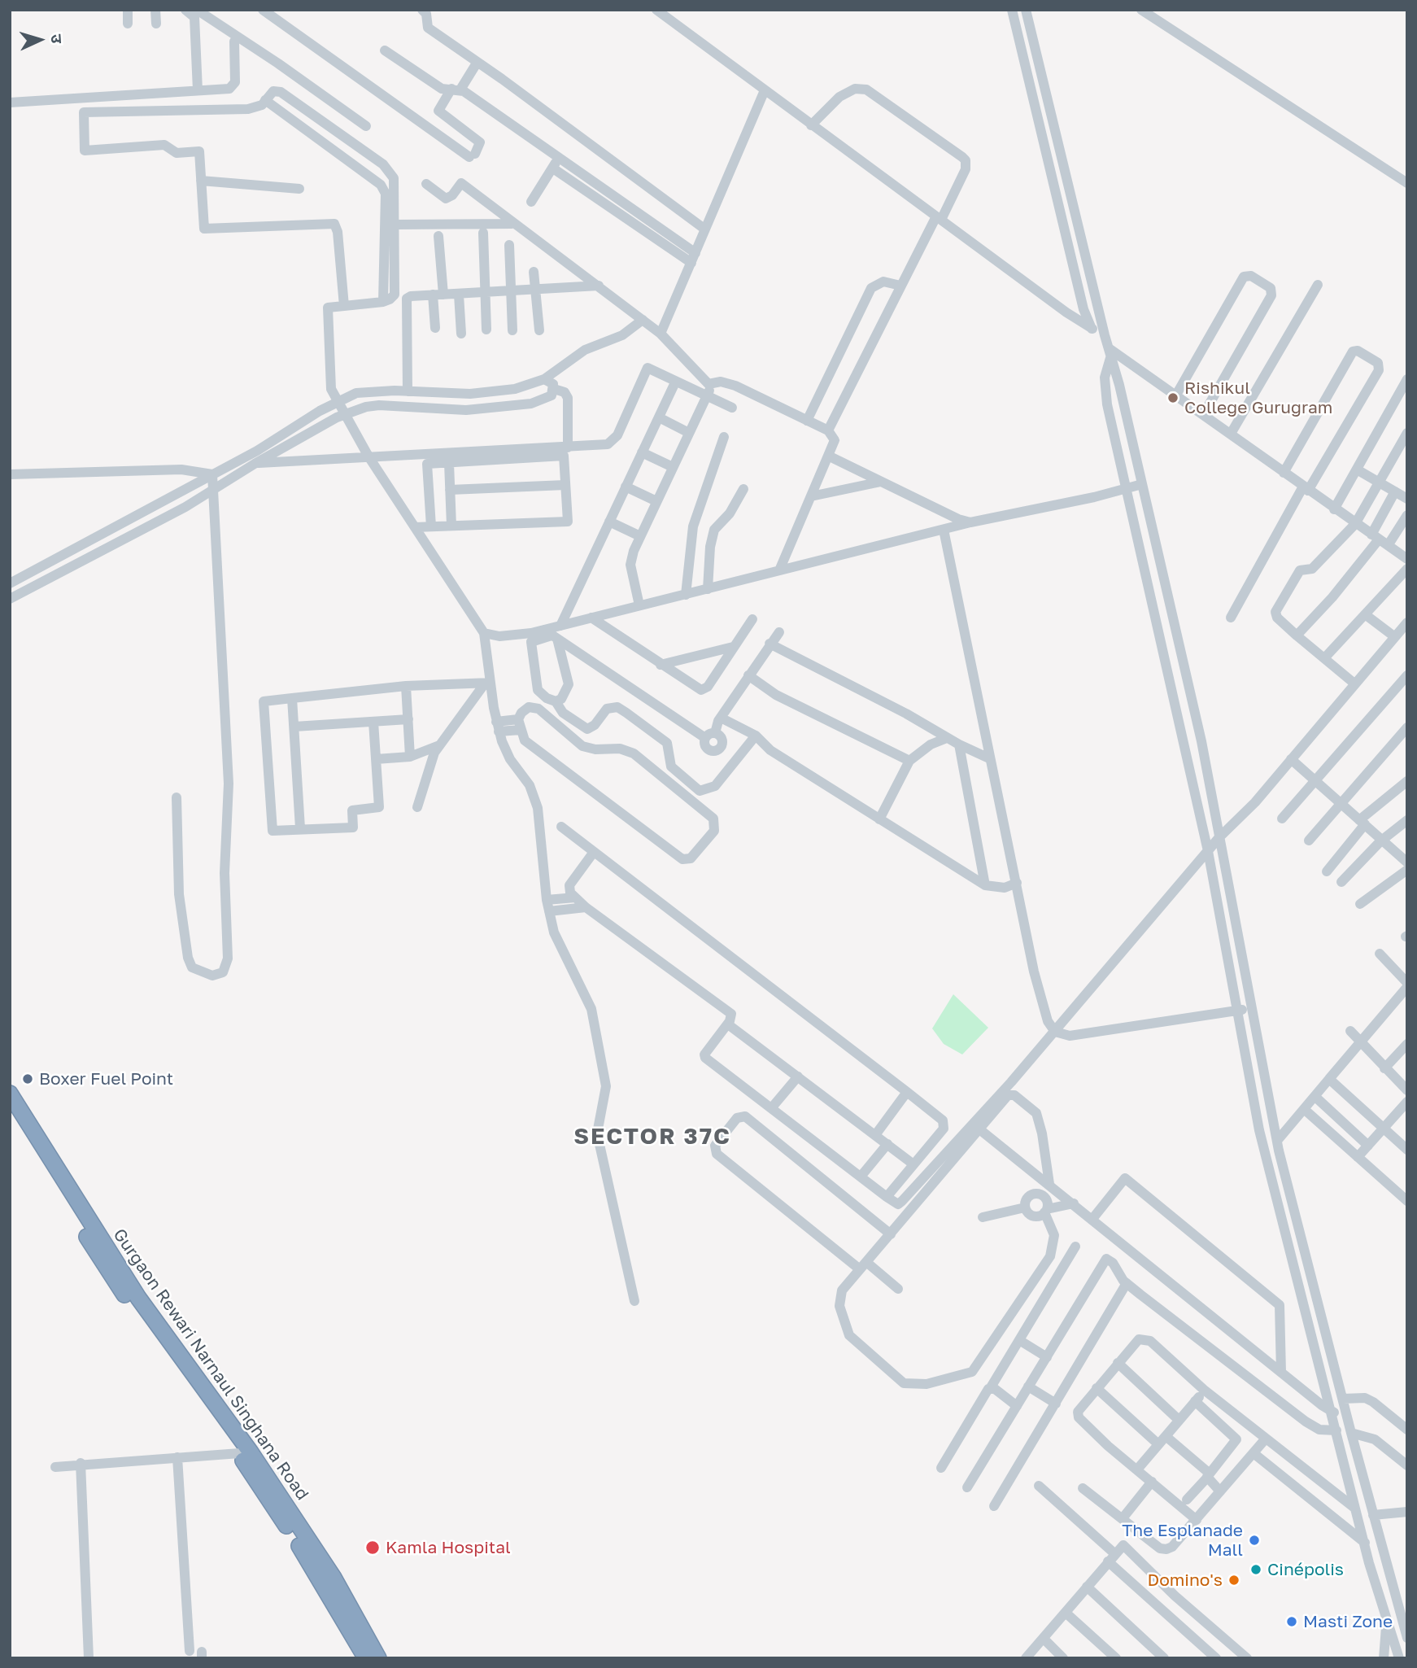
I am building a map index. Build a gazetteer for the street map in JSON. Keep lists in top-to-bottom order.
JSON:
{
  "streets": {
    "highway": ["Gurgaon Rewari Narnaul Singhana Road"]
  },
  "districts": ["SECTOR 37C"],
  "places": [
    "Rishikul College Gurugram",
    "Boxer Fuel Point",
    "The Esplanade Mall",
    "Kamla Hospital",
    "Cinépolis",
    "Domino's",
    "Masti Zone"
  ],
  "north": "right"
}
